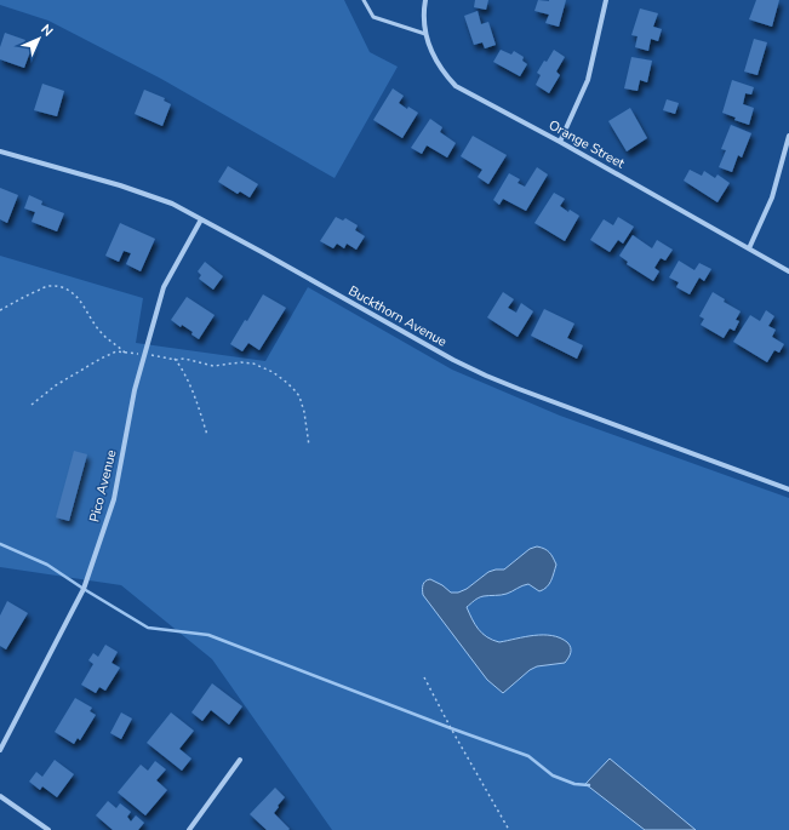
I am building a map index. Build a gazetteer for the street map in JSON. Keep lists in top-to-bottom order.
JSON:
{
  "streets": {
    "street": ["Orange Street", "Buckthorn Avenue", "Pico Avenue"]
  },
  "crossings": [
    ["Buckthorn Avenue", "Pico Avenue"]
  ],
  "north": "top right"
}
